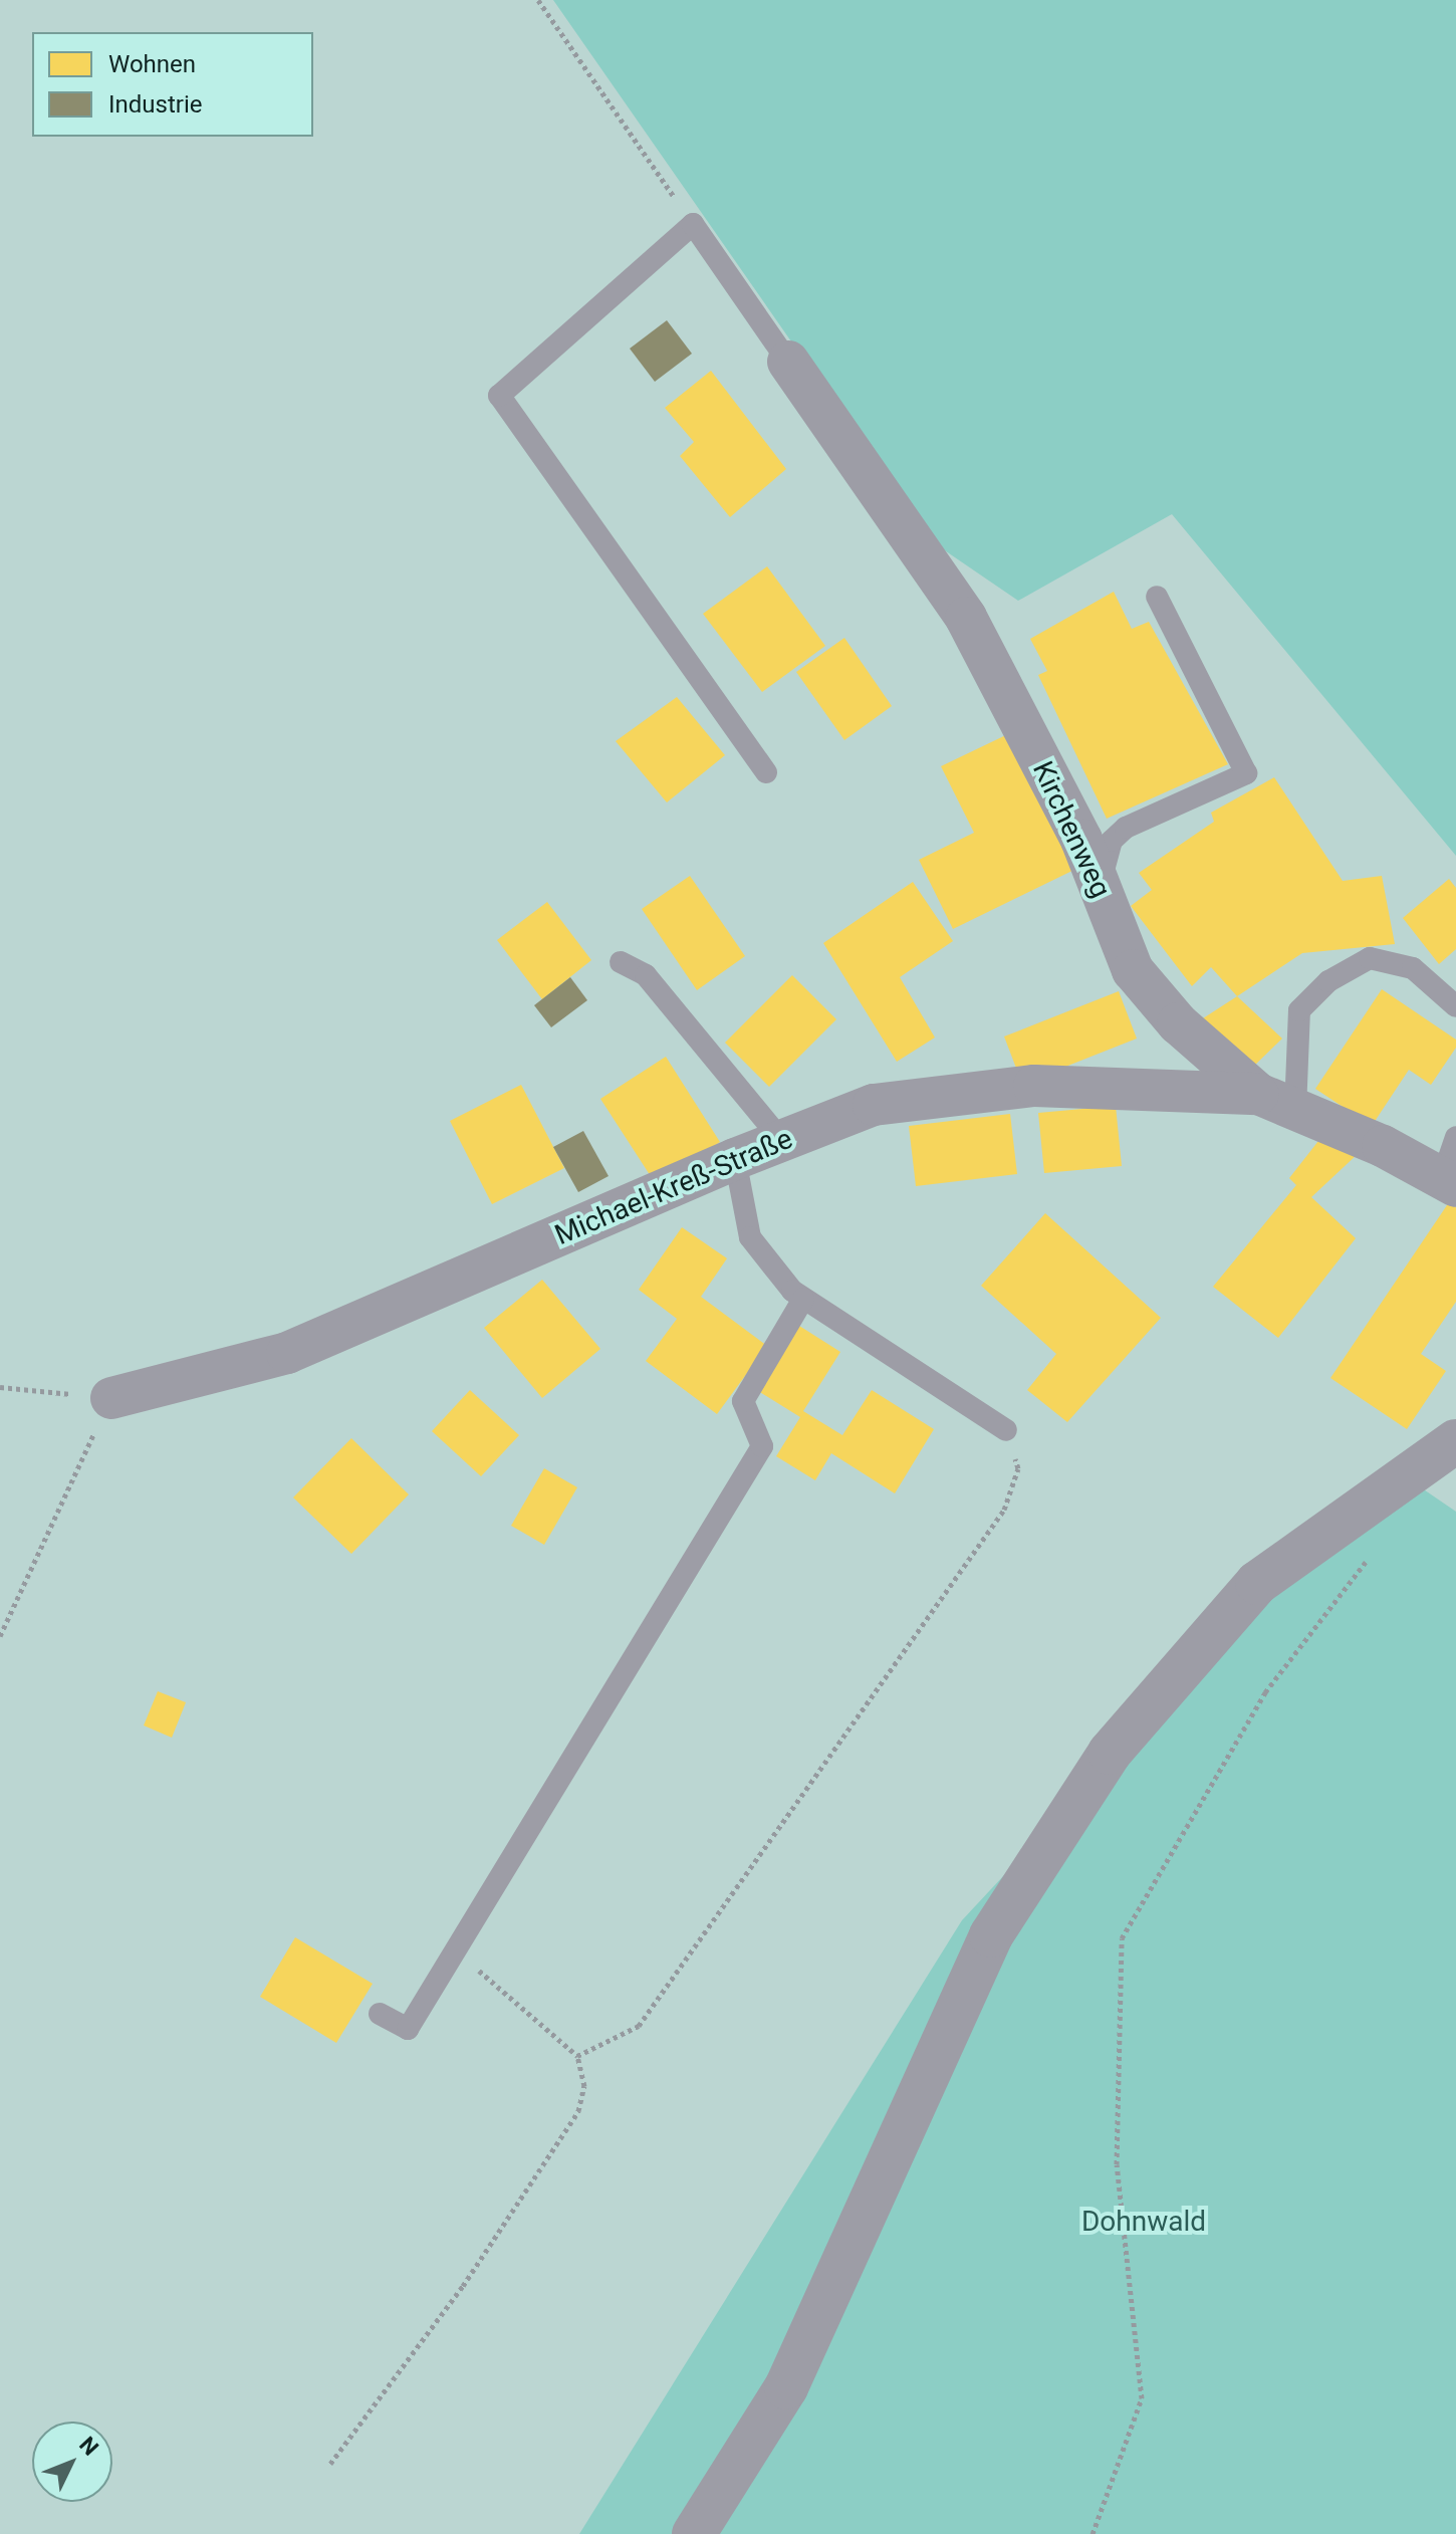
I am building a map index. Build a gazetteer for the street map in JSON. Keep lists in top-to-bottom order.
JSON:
{
  "streets": {
    "street": ["Kirchenweg", "Michael-Kreß-Straße"]
  },
  "crossings": [
    ["Kirchenweg", "Michael-Kreß-Straße"]
  ],
  "parks": ["Dohnwald"],
  "legend": ["Wohnen", "Industrie"],
  "north": "top right"
}
